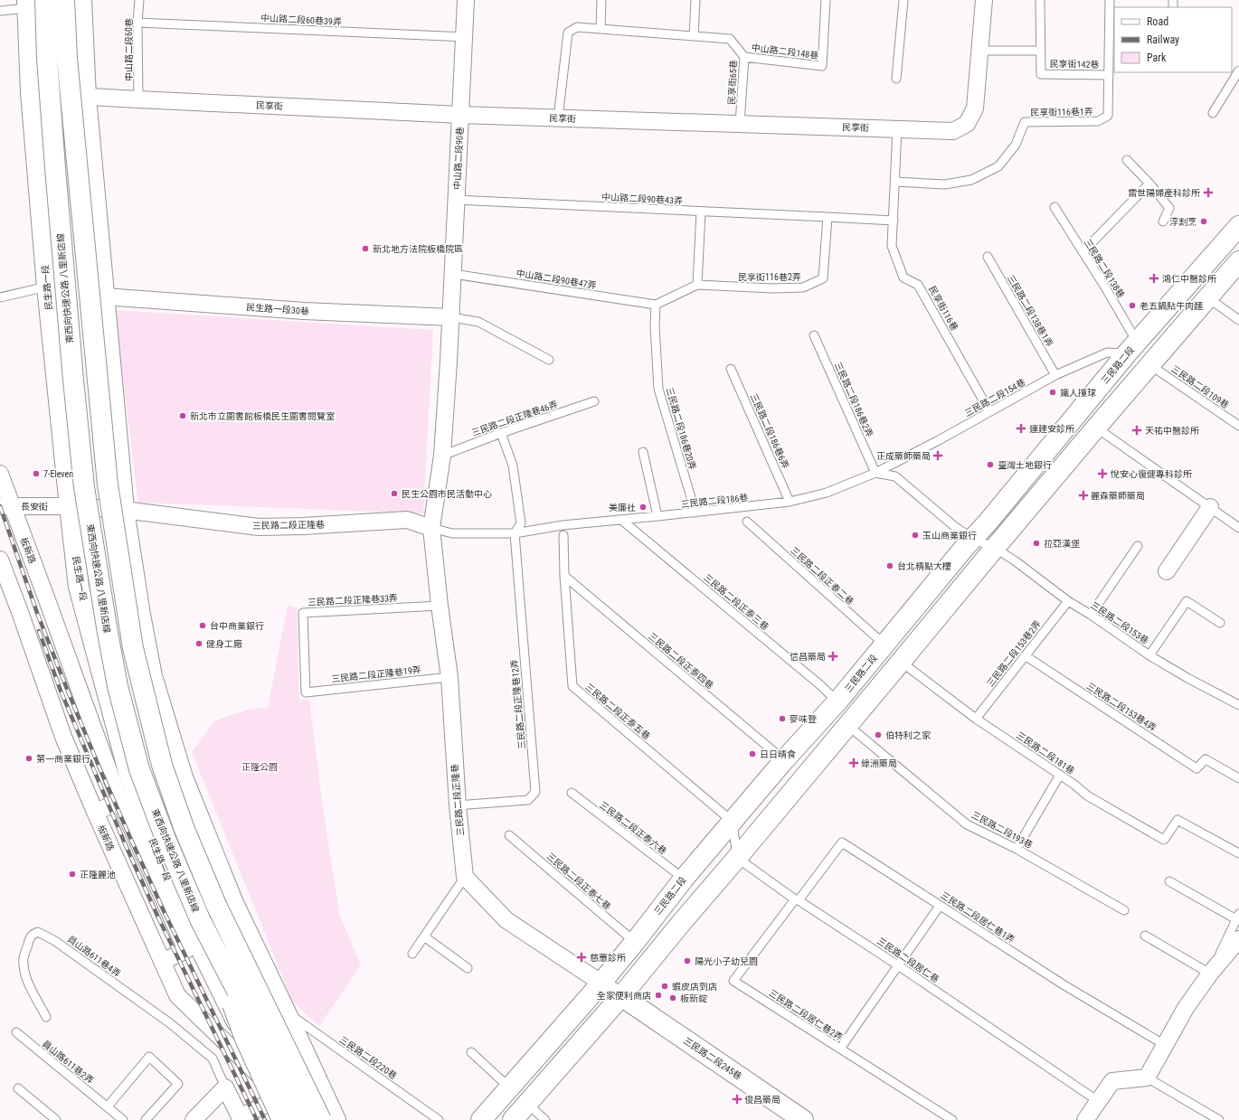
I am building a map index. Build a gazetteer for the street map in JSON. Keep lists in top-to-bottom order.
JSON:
{
  "streets": {
    "main road": [
      "民生路一段",
      "東西向快速公路 八里新店線",
      "三民路二段",
      "三民路二段245巷"
    ],
    "street": [
      "民享街",
      "中山路二段90巷",
      "民生路一段30巷",
      "長安街",
      "三民路二段正隆巷",
      "板新路"
    ],
    "lane": [
      "中山路二段60巷39弄",
      "中山路二段60巷",
      "中山路二段148巷",
      "民享街142巷",
      "民享街65巷",
      "民享街116巷1弄",
      "中山路二段90巷43弄",
      "三民路二段138巷",
      "民享街116巷2弄",
      "中山路二段90巷47弄",
      "民享街116巷",
      "三民路二段138巷1弄",
      "三民路二段109巷",
      "三民路二段154巷",
      "三民路二段186巷2弄",
      "三民路二段正隆巷46弄",
      "三民路二段186巷20弄",
      "三民路二段186巷6弄",
      "三民路二段186巷",
      "三民路二段正泰二巷",
      "三民路二段正隆巷33弄",
      "三民路二段正泰三巷",
      "三民路二段153巷",
      "三民路二段153巷2弄",
      "三民路二段正泰四巷",
      "三民路二段正隆巷19弄",
      "三民路二段正隆巷12弄",
      "三民路二段153巷4弄",
      "三民路二段正泰五巷",
      "三民路二段181巷",
      "三民路二段正泰六巷",
      "三民路二段193巷",
      "三民路二段正泰七巷",
      "三民路二段居仁巷1弄",
      "員山路611巷4弄",
      "三民路二段居仁巷",
      "三民路二段居仁巷2弄",
      "三民路二段220巷",
      "員山路611巷2弄"
    ]
  },
  "crossings": [
    ["中山路二段60巷39弄", "中山路二段60巷"],
    ["中山路二段60巷39弄", "中山路二段90巷"],
    ["中山路二段60巷", "民享街"],
    ["中山路二段148巷", "民享街65巷"],
    ["民享街142巷", "民享街"],
    ["民享街142巷", "民享街116巷1弄"],
    ["民享街65巷", "民享街"],
    ["民享街", "中山路二段90巷"],
    ["民享街", "民生路一段"],
    ["民享街", "民享街116巷"],
    ["民享街116巷1弄", "民享街116巷"],
    ["中山路二段90巷", "中山路二段90巷43弄"],
    ["中山路二段90巷", "中山路二段90巷47弄"],
    ["中山路二段90巷", "民生路一段30巷"],
    ["中山路二段90巷", "三民路二段正隆巷"],
    ["中山路二段90巷43弄", "民享街116巷2弄"],
    ["三民路二段138巷", "三民路二段"],
    ["三民路二段138巷", "三民路二段154巷"],
    ["民享街116巷2弄", "中山路二段90巷47弄"],
    ["民享街116巷2弄", "三民路二段186巷20弄"],
    ["中山路二段90巷47弄", "三民路二段186巷20弄"],
    ["民生路一段", "長安街"],
    ["民生路一段", "板新路"],
    ["民享街116巷", "三民路二段154巷"],
    ["民生路一段30巷", "三民路二段正隆巷"],
    ["三民路二段138巷1弄", "三民路二段154巷"],
    ["三民路二段", "三民路二段154巷"],
    ["三民路二段", "三民路二段正泰二巷"],
    ["三民路二段", "三民路二段正泰三巷"],
    ["三民路二段", "三民路二段153巷"],
    ["三民路二段", "三民路二段正泰四巷"],
    ["三民路二段", "三民路二段正泰五巷"],
    ["三民路二段", "三民路二段正泰六巷"],
    ["三民路二段", "三民路二段正泰七巷"],
    ["三民路二段154巷", "三民路二段186巷2弄"],
    ["三民路二段154巷", "三民路二段186巷"],
    ["三民路二段186巷2弄", "三民路二段186巷"],
    ["三民路二段正隆巷46弄", "三民路二段正隆巷"],
    ["三民路二段186巷20弄", "三民路二段186巷"],
    ["三民路二段186巷6弄", "三民路二段186巷"],
    ["三民路二段186巷", "三民路二段正隆巷"],
    ["三民路二段186巷", "三民路二段正泰三巷"],
    ["三民路二段186巷", "三民路二段正隆巷12弄"],
    ["長安街", "三民路二段正隆巷"],
    ["長安街", "板新路"],
    ["三民路二段正隆巷", "三民路二段正隆巷33弄"],
    ["三民路二段正隆巷", "三民路二段正隆巷19弄"],
    ["三民路二段正隆巷", "三民路二段正隆巷12弄"],
    ["三民路二段正隆巷33弄", "三民路二段正隆巷19弄"],
    ["三民路二段153巷", "三民路二段153巷2弄"],
    ["三民路二段153巷2弄", "三民路二段153巷4弄"],
    ["三民路二段153巷2弄", "三民路二段181巷"],
    ["三民路二段正泰四巷", "三民路二段正泰五巷"],
    ["三民路二段居仁巷1弄", "三民路二段居仁巷"],
    ["三民路二段居仁巷1弄", "三民路二段居仁巷2弄"],
    ["三民路二段居仁巷", "三民路二段居仁巷2弄"]
  ],
  "parks": ["正隆公園"],
  "places": {
    "health": [
      "雷世陽婦產科診所",
      "鴻仁中醫診所",
      "連建安診所",
      "天祐中醫診所",
      "正成藥師藥局",
      "悅安心復健專科診所",
      "麗森藥師藥局",
      "信昌藥局",
      "綠洲藥局",
      "慈蕙診所",
      "俊昌藥局"
    ],
    "other": [
      "淳割烹",
      "新北地方法院板橋院區",
      "老五鍋貼牛肉麵",
      "鐵人撞球",
      "新北市立圖書館板橋民生圖書閱覽室",
      "臺灣土地銀行",
      "7-Eleven",
      "民生公園市民活動中心",
      "美廉社",
      "玉山商業銀行",
      "拉亞漢堡",
      "台北精點大樓",
      "台中商業銀行",
      "健身工廠",
      "麥味登",
      "伯特利之家",
      "日日晴食",
      "第一商業銀行",
      "正隆麗池",
      "陽光小子幼兒園",
      "蝦皮店到店",
      "全家便利商店",
      "板新綻"
    ]
  },
  "legend": ["Road", "Railway", "Park"]
}
